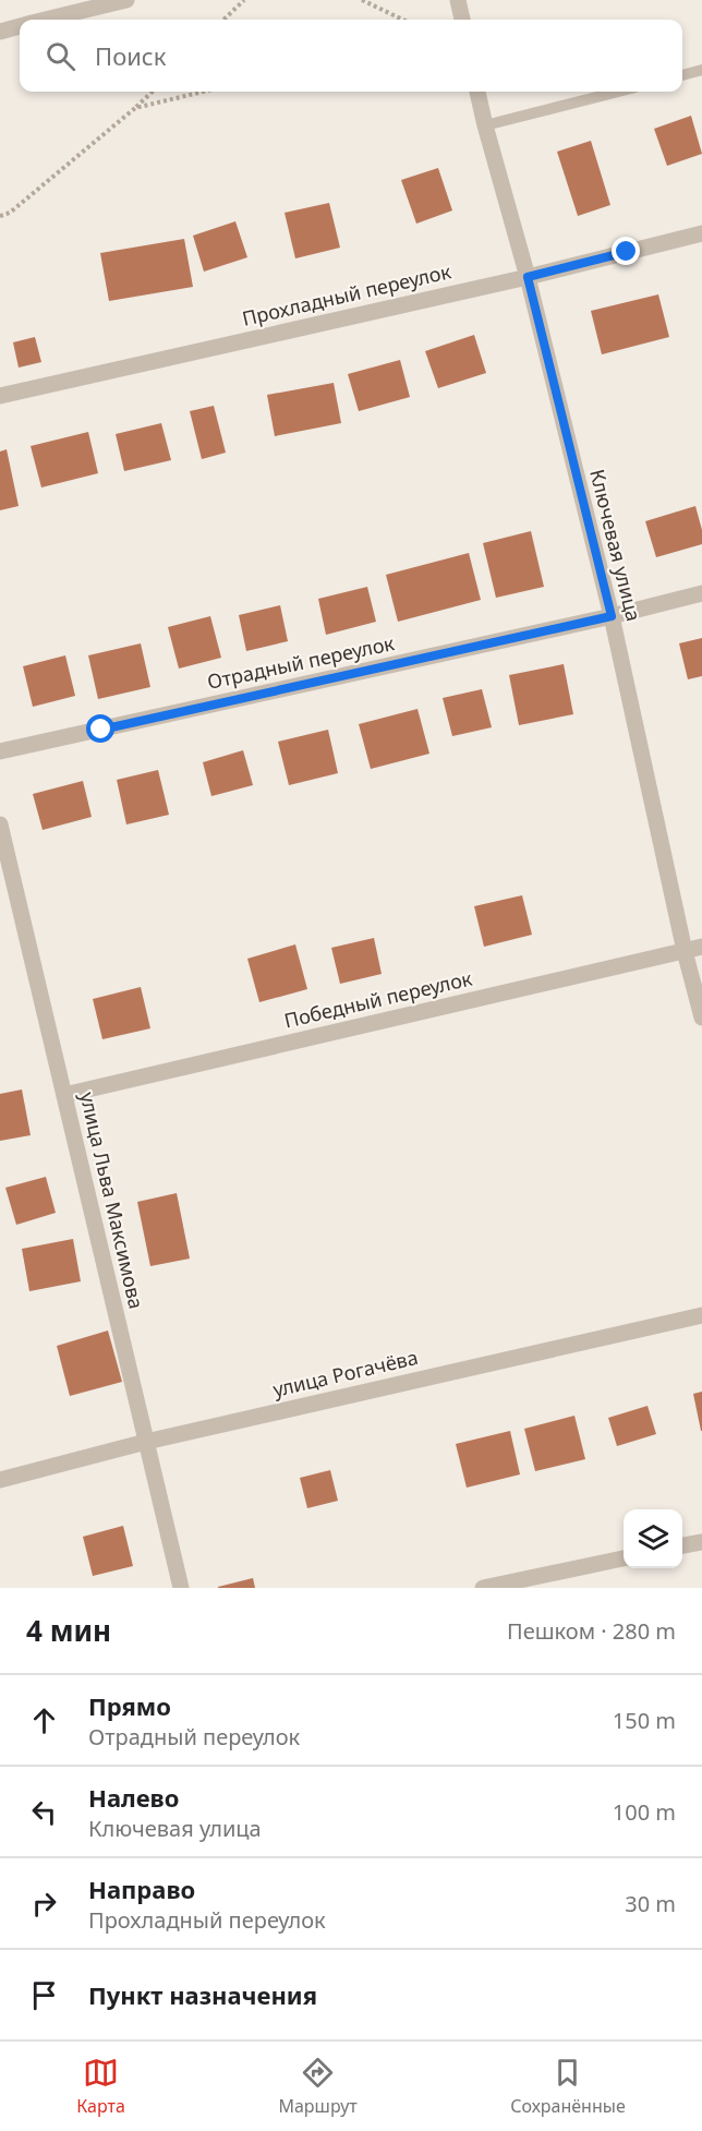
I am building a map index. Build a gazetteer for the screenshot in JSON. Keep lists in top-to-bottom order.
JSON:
{
  "streets": {
    "street": [
      "Прохладный переулок",
      "Ключевая улица",
      "Отрадный переулок",
      "Победный переулок",
      "улица Льва Максимова",
      "улица Рогачёва"
    ]
  },
  "crossings": [
    ["Прохладный переулок", "Ключевая улица"],
    ["Ключевая улица", "Отрадный переулок"],
    ["Ключевая улица", "Победный переулок"],
    ["Победный переулок", "улица Льва Максимова"],
    ["улица Льва Максимова", "улица Рогачёва"]
  ],
  "page": {
    "search": "Поиск",
    "heading": ["4 мин", "Пешком · 280 m"],
    "list": [
      ["Прямо", "Отрадный переулок", "150 m"],
      ["Налево", "Ключевая улица", "100 m"],
      ["Направо", "Прохладный переулок", "30 m"],
      "Пункт назначения"
    ],
    "nav": ["Карта", "Маршрут", "Сохранённые"]
  }
}
